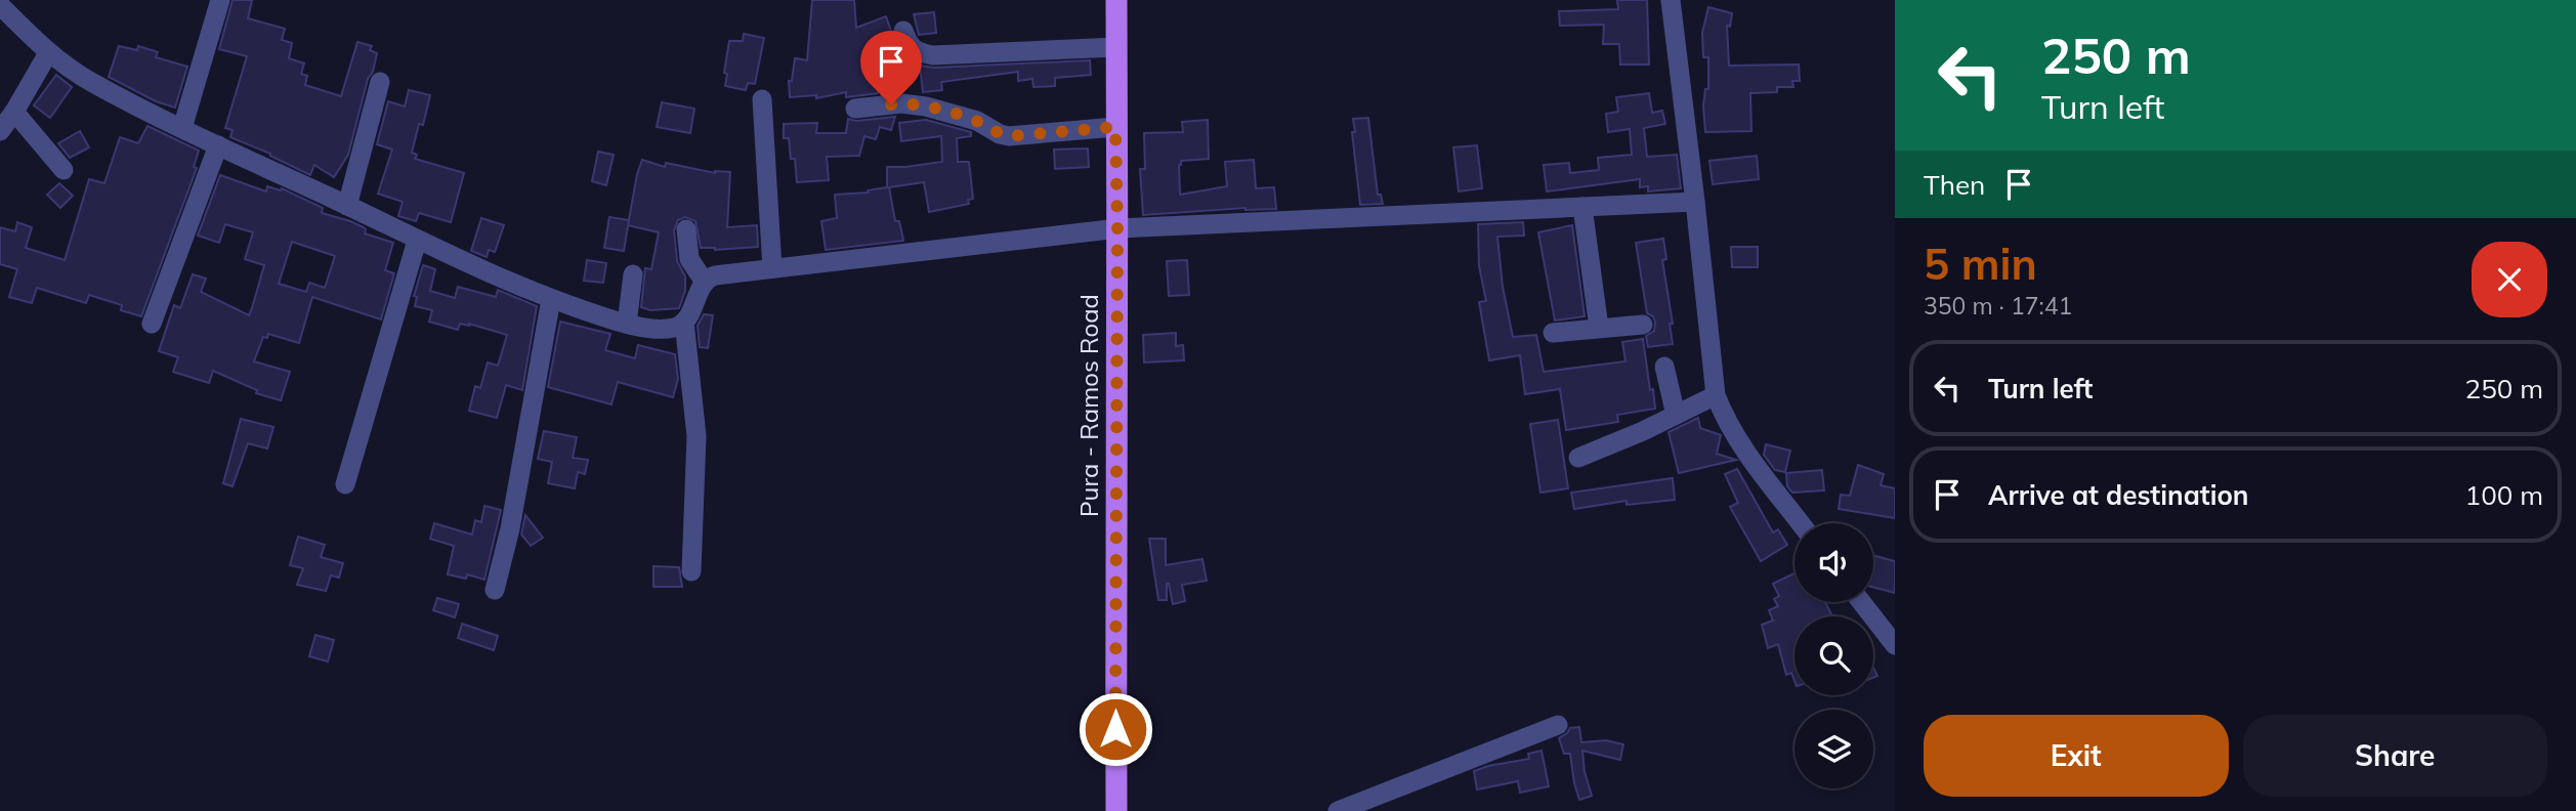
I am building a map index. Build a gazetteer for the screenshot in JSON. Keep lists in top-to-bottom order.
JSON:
{
  "streets": {
    "main road": ["Pura - Ramos Road"]
  },
  "page": {
    "turn": ["250 m", "Turn left"],
    "then": "Then",
    "heading": ["5 min", "350 m · 17:41"],
    "list": [
      {
        "name": "Turn left",
        "value": "250 m"
      },
      {
        "name": "Arrive at destination",
        "value": "100 m"
      }
    ],
    "buttons": ["Exit", "Share"]
  }
}
